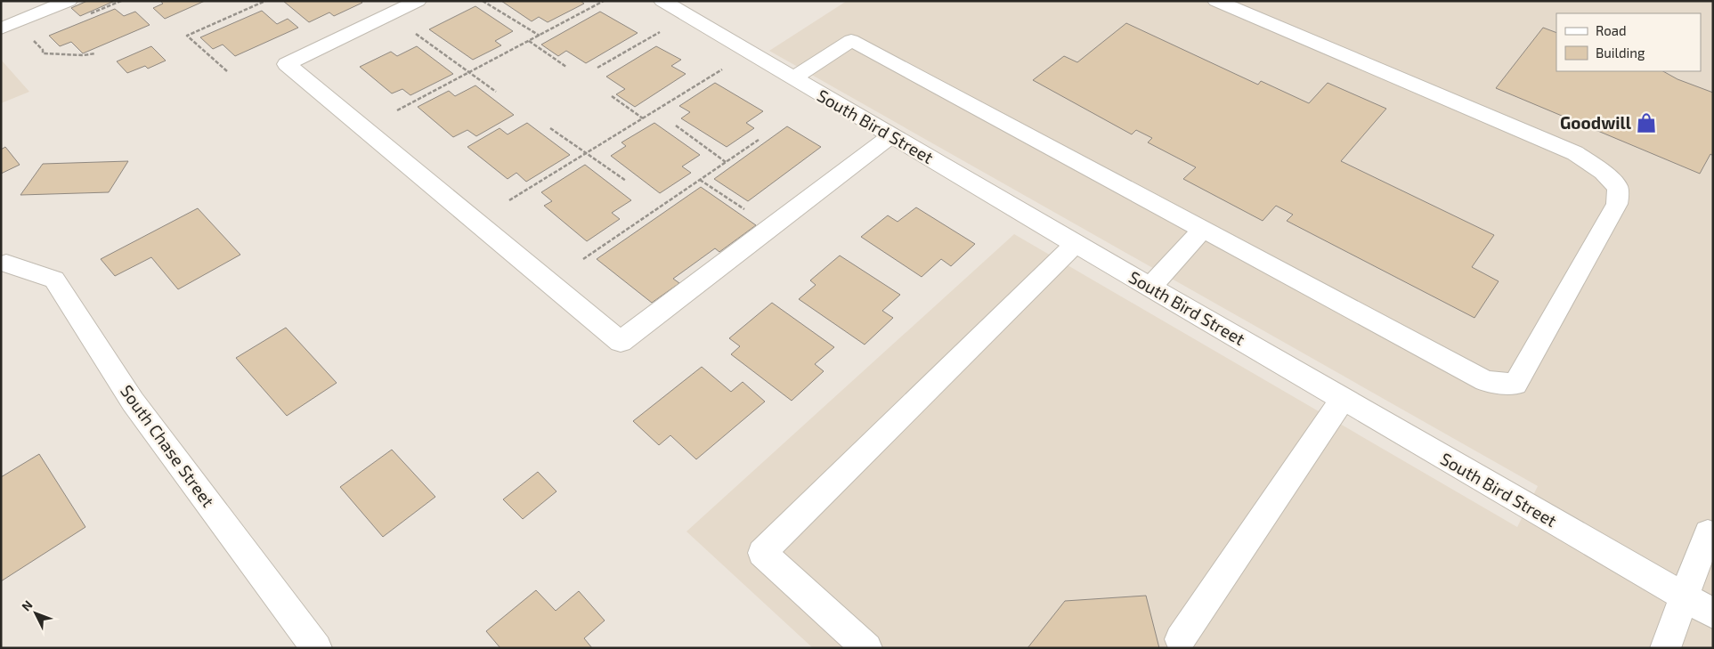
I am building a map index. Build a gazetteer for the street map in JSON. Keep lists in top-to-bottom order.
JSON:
{
  "streets": {
    "street": ["South Bird Street", "South Chase Street"]
  },
  "places": {
    "shop": ["Goodwill"]
  },
  "legend": ["Road", "Building"],
  "north": "top left"
}
